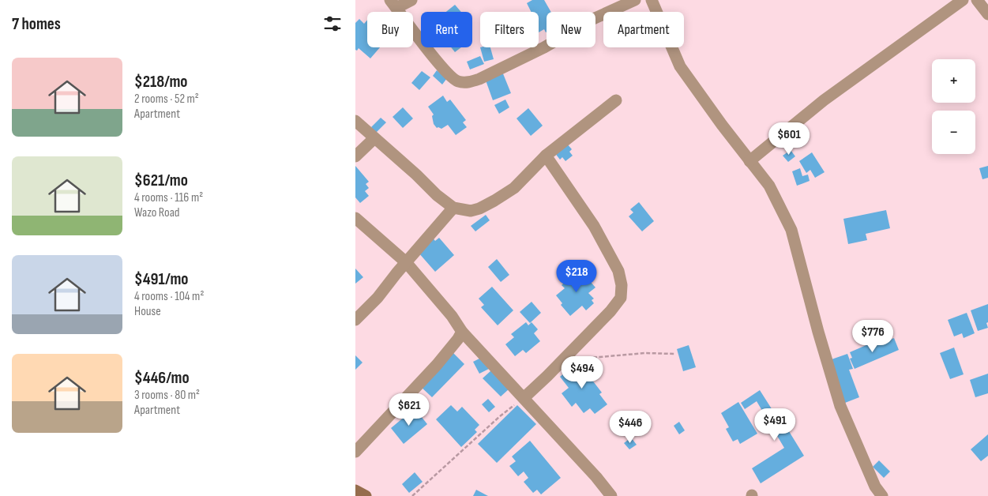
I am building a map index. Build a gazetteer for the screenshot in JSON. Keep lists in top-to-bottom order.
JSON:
{
  "page": {
    "heading": "7 homes",
    "chip": [
      "Buy",
      "Rent",
      "Filters",
      "New",
      "Apartment"
    ],
    "list": [
      {
        "name": "$218/mo",
        "note": "2 rooms · 52 m² · Apartment"
      },
      {
        "name": "$621/mo",
        "note": "4 rooms · 116 m² · Wazo Road"
      },
      {
        "name": "$491/mo",
        "note": "4 rooms · 104 m² · House"
      },
      {
        "name": "$446/mo",
        "note": "3 rooms · 80 m² · Apartment"
      }
    ],
    "map_buttons": ["+", "−"],
    "price": [
      "$601",
      "$218",
      "$776",
      "$494",
      "$621",
      "$491",
      "$446"
    ]
  }
}
